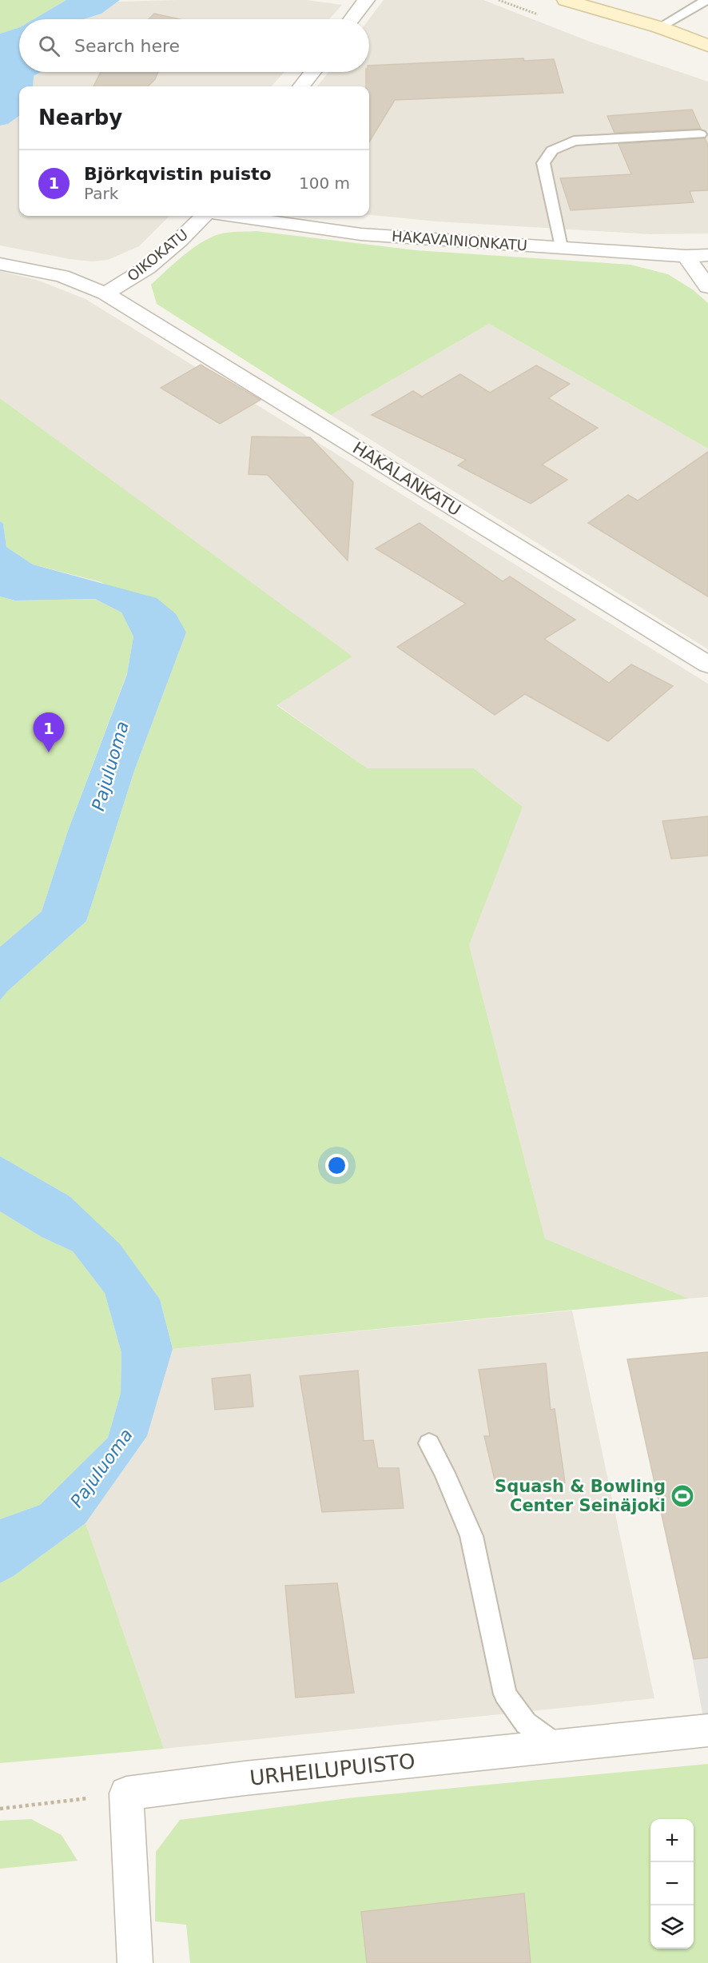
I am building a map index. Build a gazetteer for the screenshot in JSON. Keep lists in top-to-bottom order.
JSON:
{
  "streets": {
    "street": [
      "HAKAVAINIONKATU",
      "OIKOKATU",
      "HAKALANKATU",
      "URHEILUPUISTO"
    ]
  },
  "crossings": [
    ["OIKOKATU", "HAKALANKATU"]
  ],
  "water": ["Pajuluoma"],
  "places": {
    "sports": ["Squash & Bowling Center Seinäjoki"]
  },
  "page": {
    "search": "Search here",
    "heading": "Nearby",
    "list": [
      {
        "mark": "1",
        "name": "Björkqvistin puisto",
        "note": "Park",
        "value": "100 m"
      }
    ],
    "pins": "1",
    "map_buttons": ["+", "−"]
  }
}
